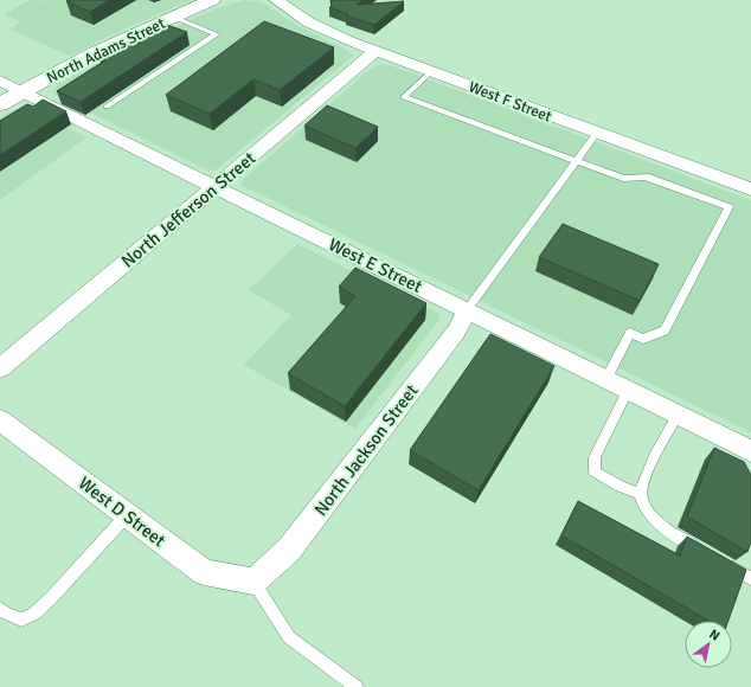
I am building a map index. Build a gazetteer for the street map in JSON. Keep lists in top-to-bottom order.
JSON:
{
  "streets": {
    "street": [
      "North Adams Street",
      "West F Street",
      "North Jefferson Street",
      "West E Street",
      "North Jackson Street",
      "West D Street"
    ]
  },
  "crossings": [
    ["North Adams Street", "West E Street"],
    ["West F Street", "North Jefferson Street"],
    ["North Jefferson Street", "West E Street"],
    ["West E Street", "North Jackson Street"],
    ["North Jackson Street", "West D Street"]
  ],
  "north": "top right"
}
